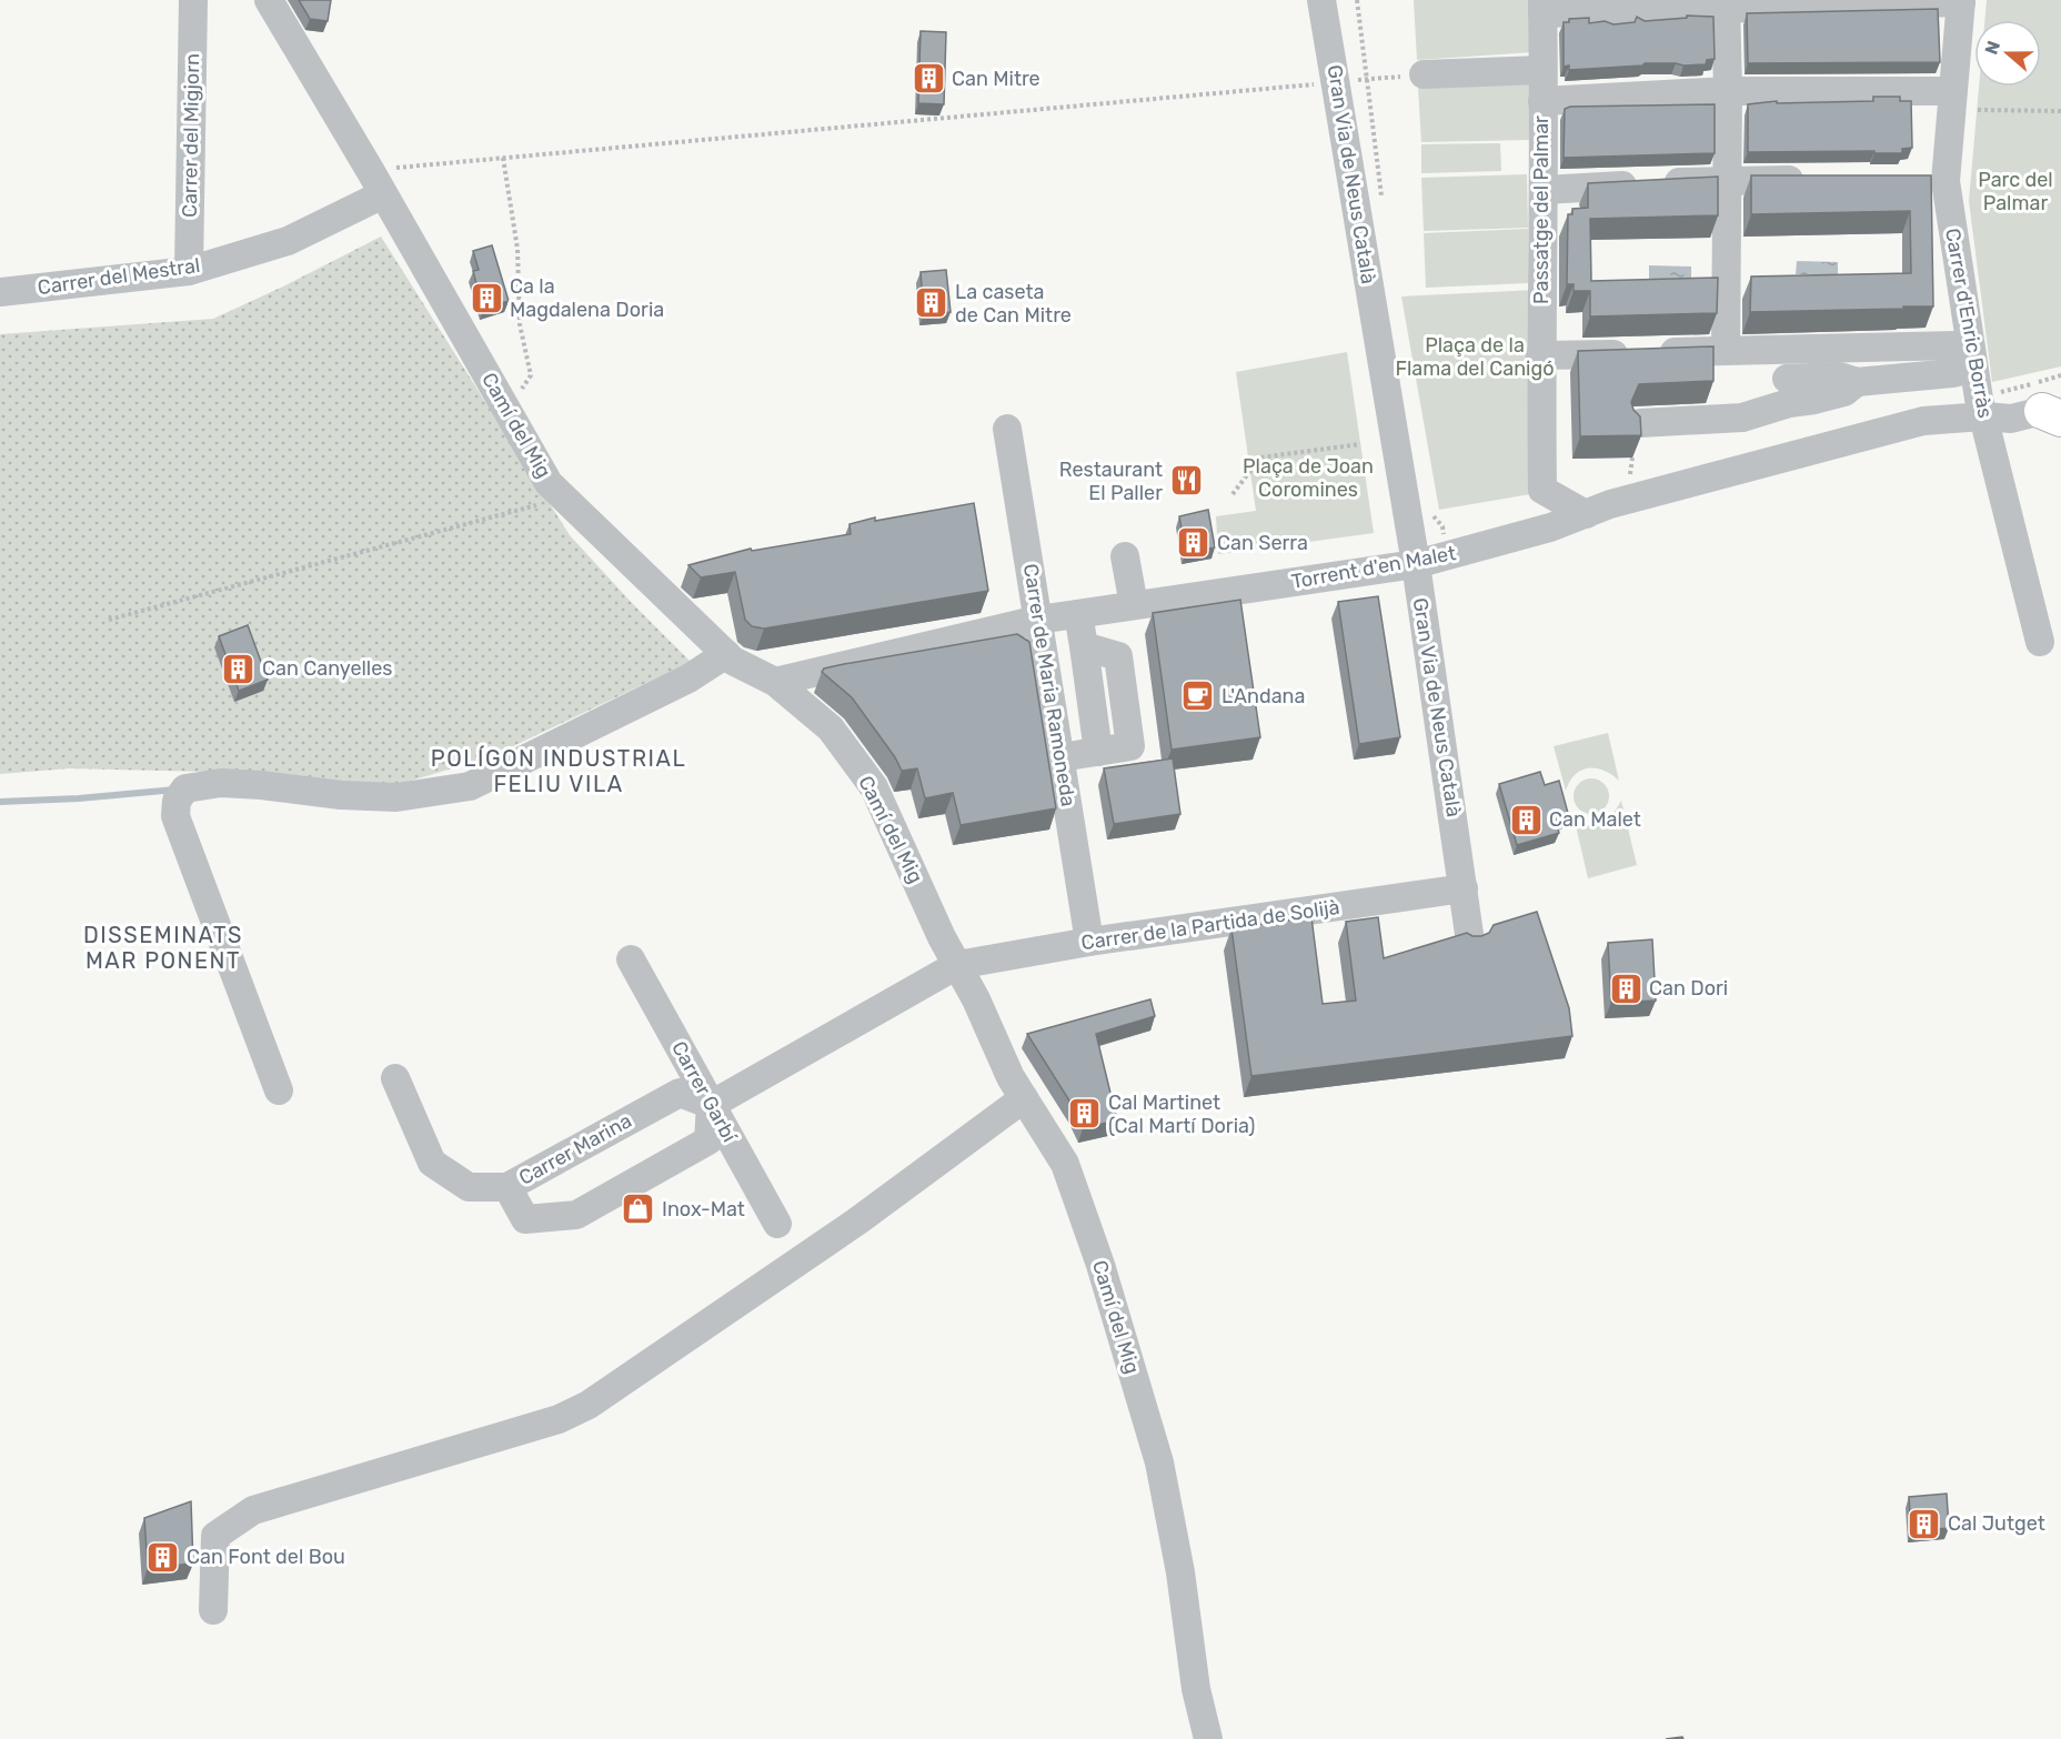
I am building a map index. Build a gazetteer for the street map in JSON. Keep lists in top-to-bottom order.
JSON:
{
  "streets": {
    "street": [
      "Carrer del Migjorn",
      "Gran Via de Neus Català",
      "Passatge del Palmar",
      "Carrer del Mestral",
      "Carrer d'Enric Borràs",
      "Camí del Mig",
      "Torrent d'en Malet",
      "Carrer de Maria Ramoneda",
      "Carrer de la Partida de Solijà",
      "Carrer Garbí",
      "Carrer Marina"
    ]
  },
  "crossings": [
    ["Carrer del Migjorn", "Carrer del Mestral"],
    ["Gran Via de Neus Català", "Torrent d'en Malet"],
    ["Gran Via de Neus Català", "Carrer de la Partida de Solijà"],
    ["Passatge del Palmar", "Torrent d'en Malet"],
    ["Carrer del Mestral", "Camí del Mig"],
    ["Carrer d'Enric Borràs", "Torrent d'en Malet"],
    ["Camí del Mig", "Torrent d'en Malet"],
    ["Camí del Mig", "Carrer de la Partida de Solijà"],
    ["Torrent d'en Malet", "Carrer de Maria Ramoneda"],
    ["Carrer de Maria Ramoneda", "Carrer de la Partida de Solijà"],
    ["Carrer Garbí", "Carrer Marina"]
  ],
  "districts": ["POLÍGON INDUSTRIAL FELIU VILA", "DISSEMINATS MAR PONENT"],
  "parks": ["Parc del Palmar", "Plaça de la Flama del Canigó", "Plaça de Joan Coromines"],
  "places": {
    "building": [
      "Can Mitre",
      "Ca la Magdalena Doria",
      "La caseta de Can Mitre",
      "Can Serra",
      "Can Canyelles",
      "Can Malet",
      "Can Dori",
      "Cal Martinet (Cal Martí Doria)",
      "Cal Jutget",
      "Can Font del Bou"
    ],
    "restaurant": ["Restaurant El Paller"],
    "cafe": ["L'Andana"],
    "shop": ["Inox-Mat"]
  },
  "north": "left"
}
